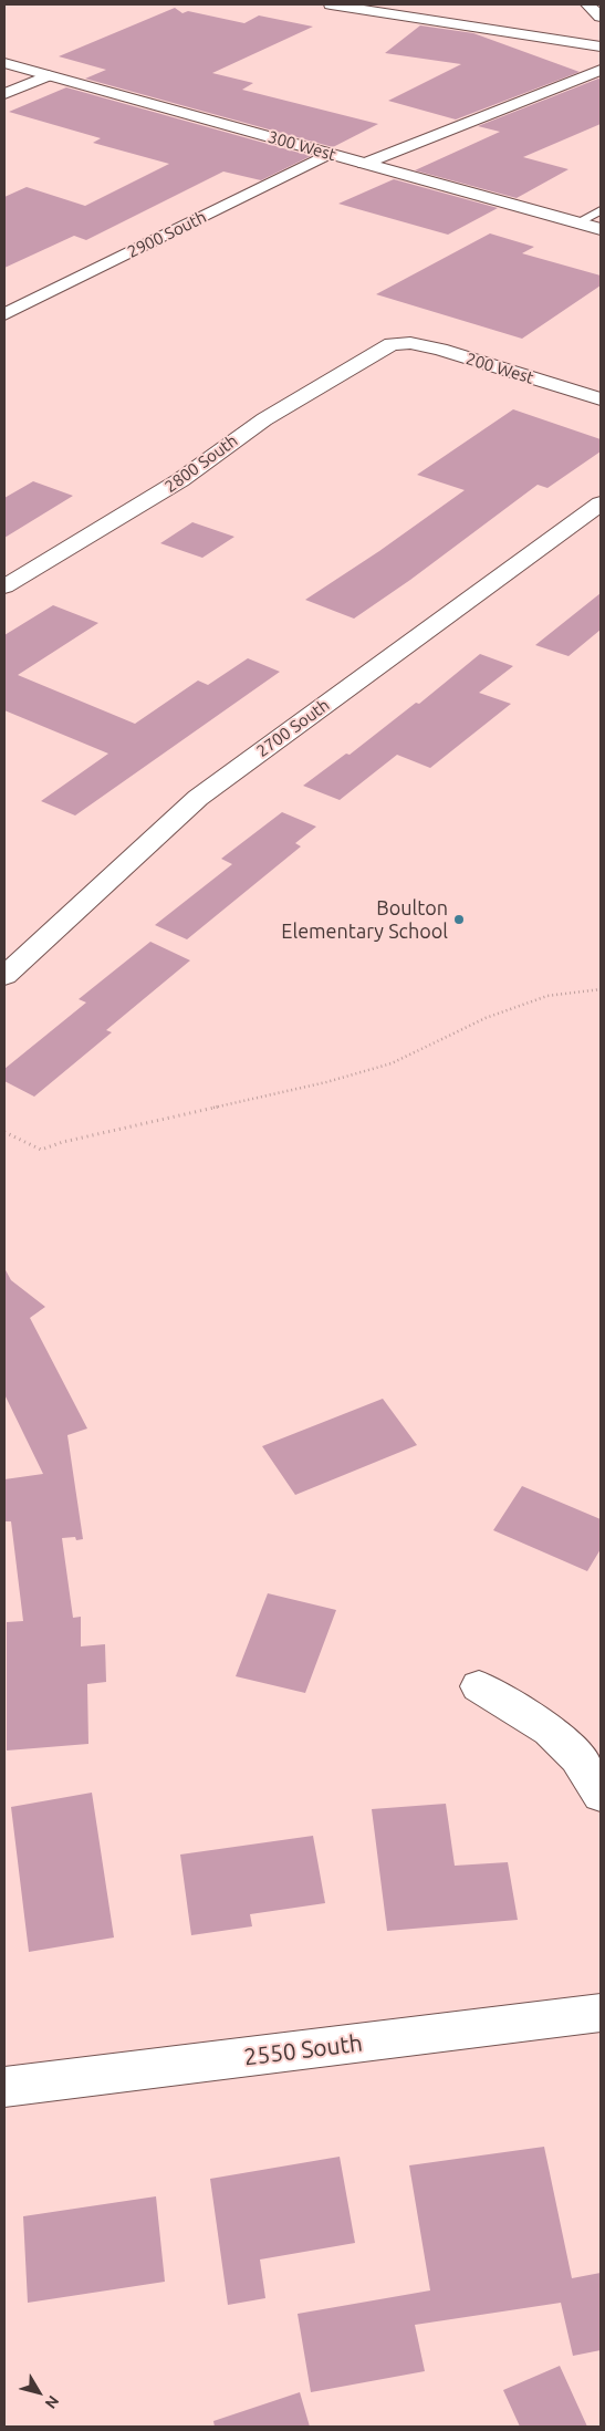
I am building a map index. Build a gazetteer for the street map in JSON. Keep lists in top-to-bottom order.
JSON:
{
  "streets": {
    "street": [
      "300 West",
      "2900 South",
      "200 West",
      "2800 South",
      "2700 South",
      "2550 South"
    ]
  },
  "crossings": [
    ["300 West", "2900 South"],
    ["200 West", "2800 South"]
  ],
  "places": ["Boulton Elementary School"],
  "north": "bottom right"
}
